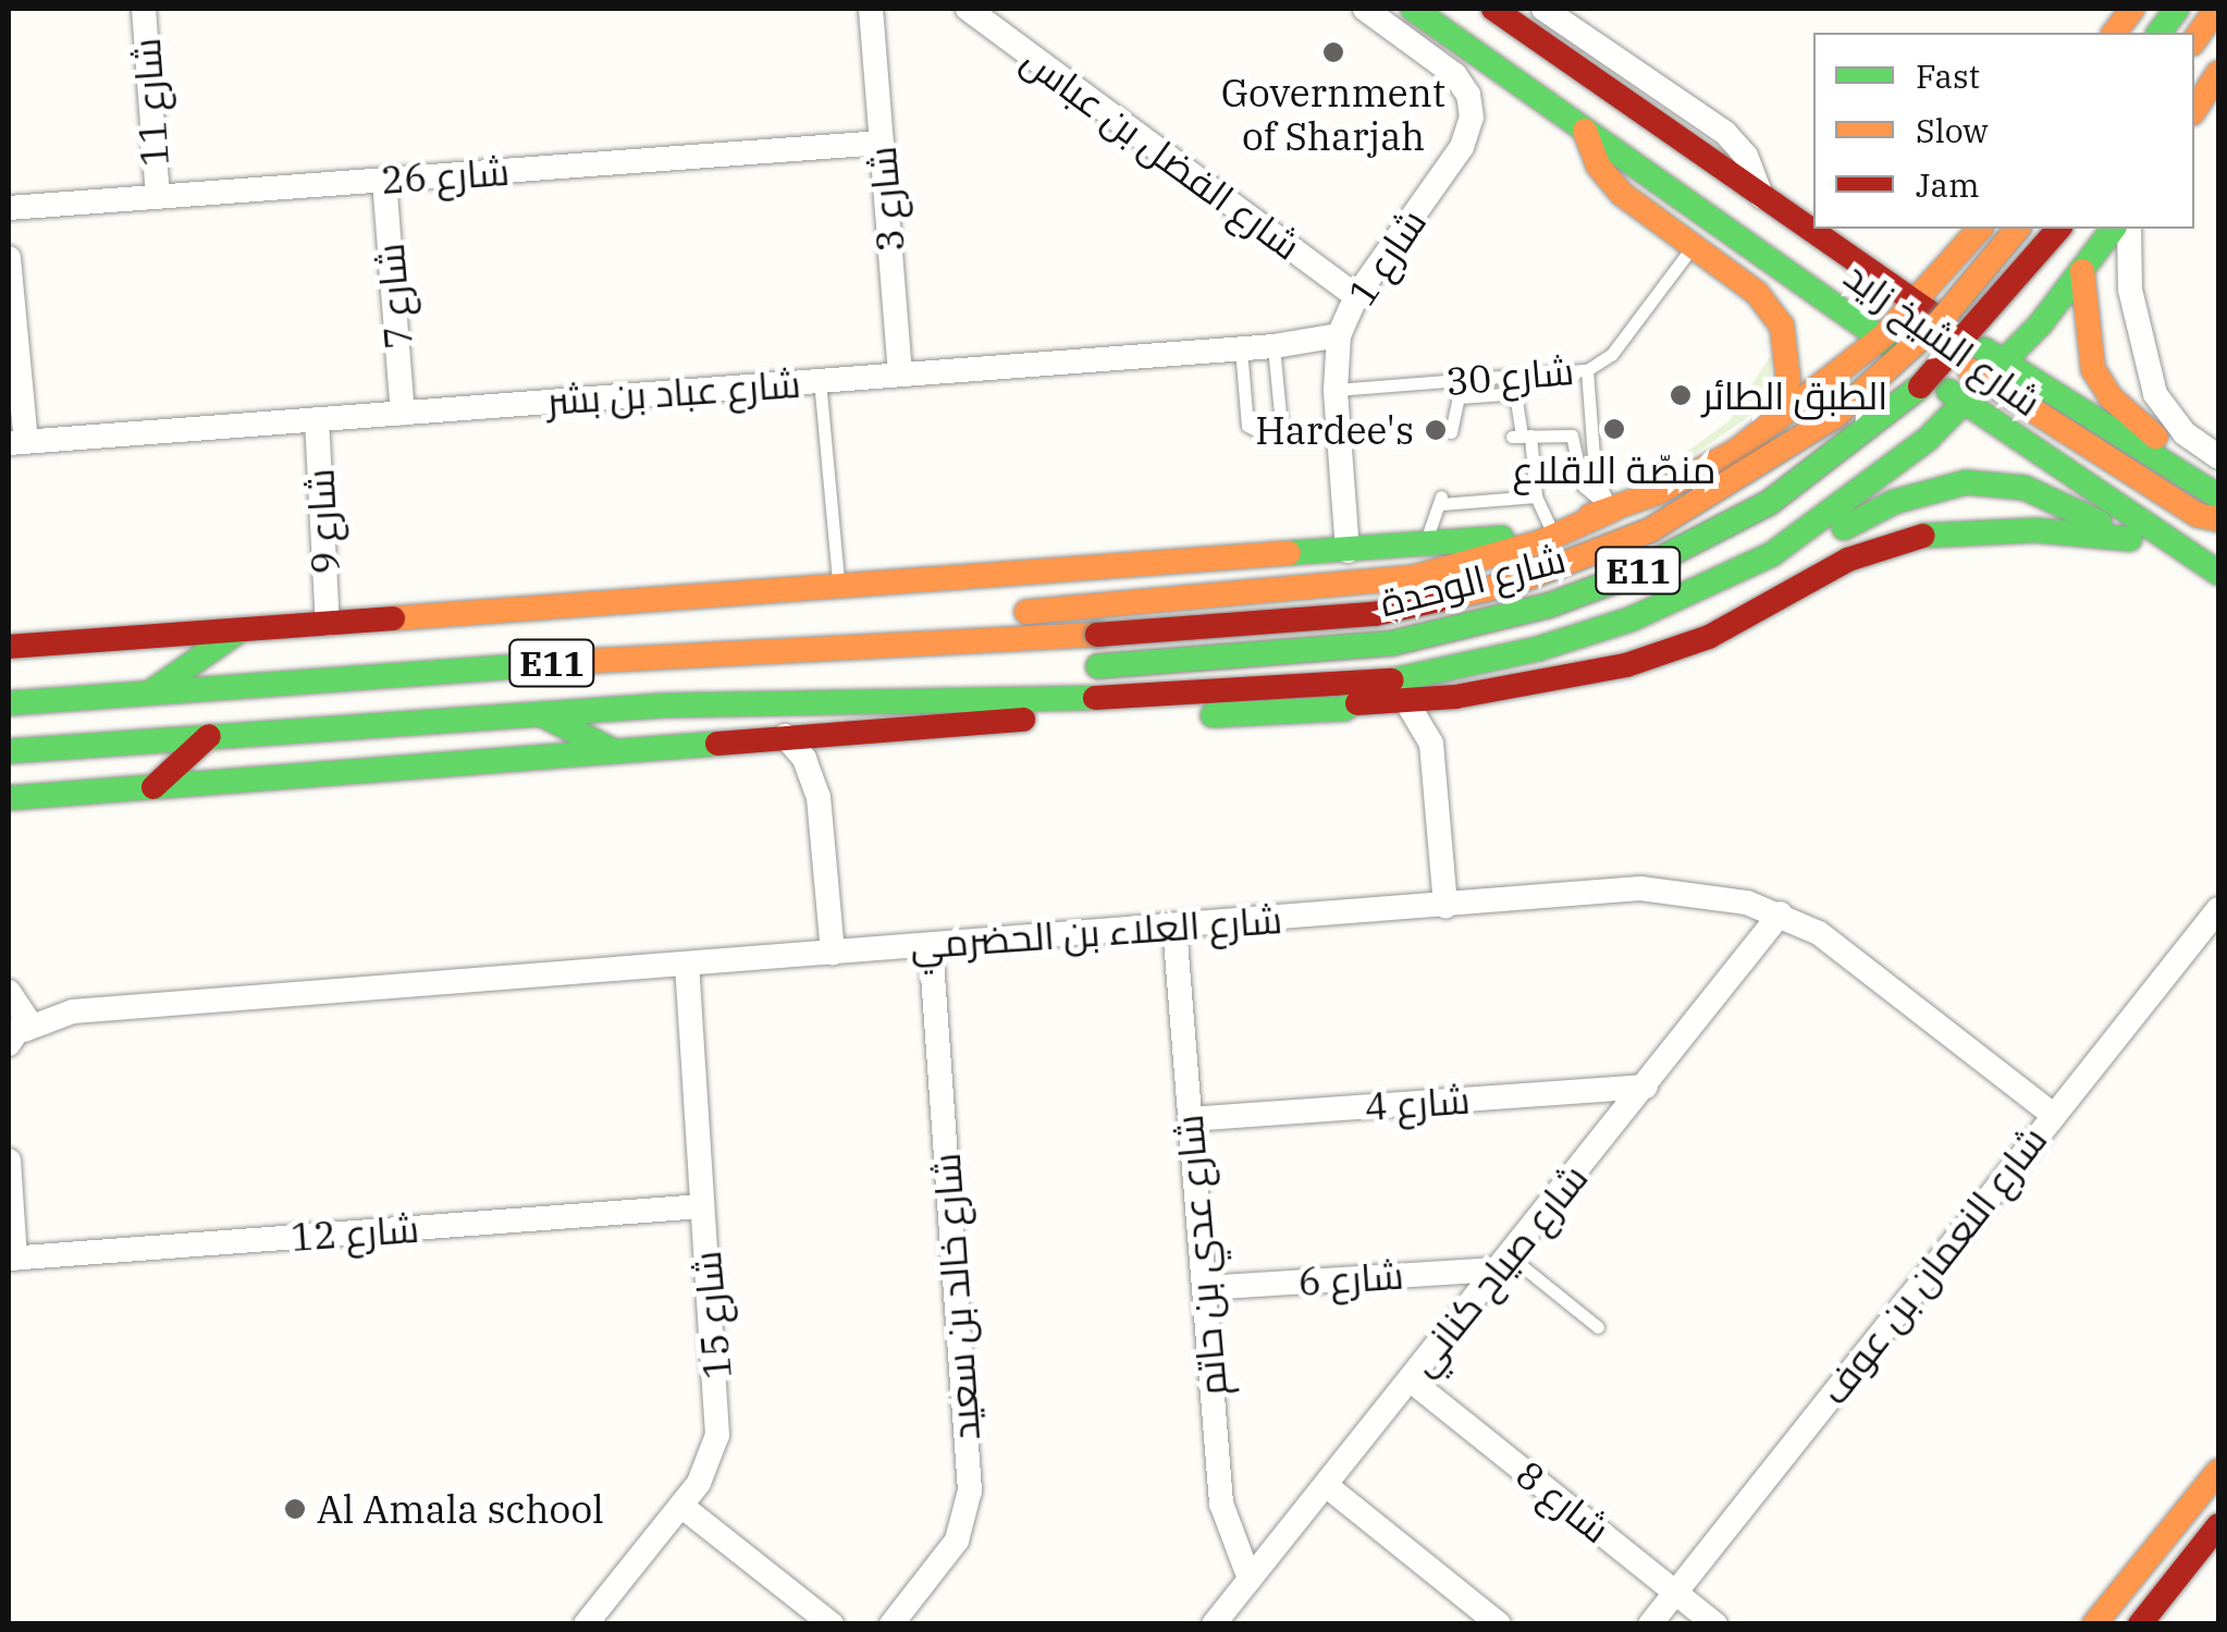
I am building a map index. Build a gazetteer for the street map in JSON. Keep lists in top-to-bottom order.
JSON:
{
  "streets": {
    "main road": ["شارع الشيخ زايد", "E11", "شارع الوحدة"],
    "street": [
      "شارع 11",
      "شارع الفضل بن عباس",
      "شارع 26",
      "شارع 3",
      "شارع 1",
      "شارع 7",
      "شارع عباد بن بشر",
      "شارع 9",
      "شارع العلاء بن الحضرمي",
      "شارع 4",
      "شارع 12",
      "شارع عدي بن حاتم",
      "شارع النعمان بن عوف",
      "شارع صياح كناني",
      "شارع 6",
      "شارع خالد بن سعيد",
      "شارع 15",
      "شارع 8"
    ],
    "lane": ["شارع 30"]
  },
  "crossings": [
    ["شارع 11", "شارع 26"],
    ["شارع الفضل بن عباس", "شارع 1"],
    ["شارع 26", "شارع 3"],
    ["شارع 26", "شارع 7"],
    ["شارع 3", "شارع عباد بن بشر"],
    ["شارع 1", "شارع 30"],
    ["شارع 1", "شارع عباد بن بشر"],
    ["شارع 7", "شارع عباد بن بشر"],
    ["شارع عباد بن بشر", "شارع 9"],
    ["E11", "شارع الوحدة"],
    ["شارع العلاء بن الحضرمي", "شارع عدي بن حاتم"],
    ["شارع العلاء بن الحضرمي", "شارع النعمان بن عوف"],
    ["شارع العلاء بن الحضرمي", "شارع صياح كناني"],
    ["شارع العلاء بن الحضرمي", "شارع خالد بن سعيد"],
    ["شارع العلاء بن الحضرمي", "شارع 15"],
    ["شارع 4", "شارع عدي بن حاتم"],
    ["شارع 4", "شارع صياح كناني"],
    ["شارع 12", "شارع 15"],
    ["شارع عدي بن حاتم", "شارع صياح كناني"],
    ["شارع عدي بن حاتم", "شارع 6"],
    ["شارع النعمان بن عوف", "شارع 8"],
    ["شارع صياح كناني", "شارع 6"],
    ["شارع صياح كناني", "شارع 8"]
  ],
  "places": [
    "Government of Sharjah",
    "الطبق الطائر",
    "منصّة الاقلاع",
    "Hardee's",
    "Al Amala school"
  ],
  "legend": ["Fast", "Slow", "Jam"]
}
